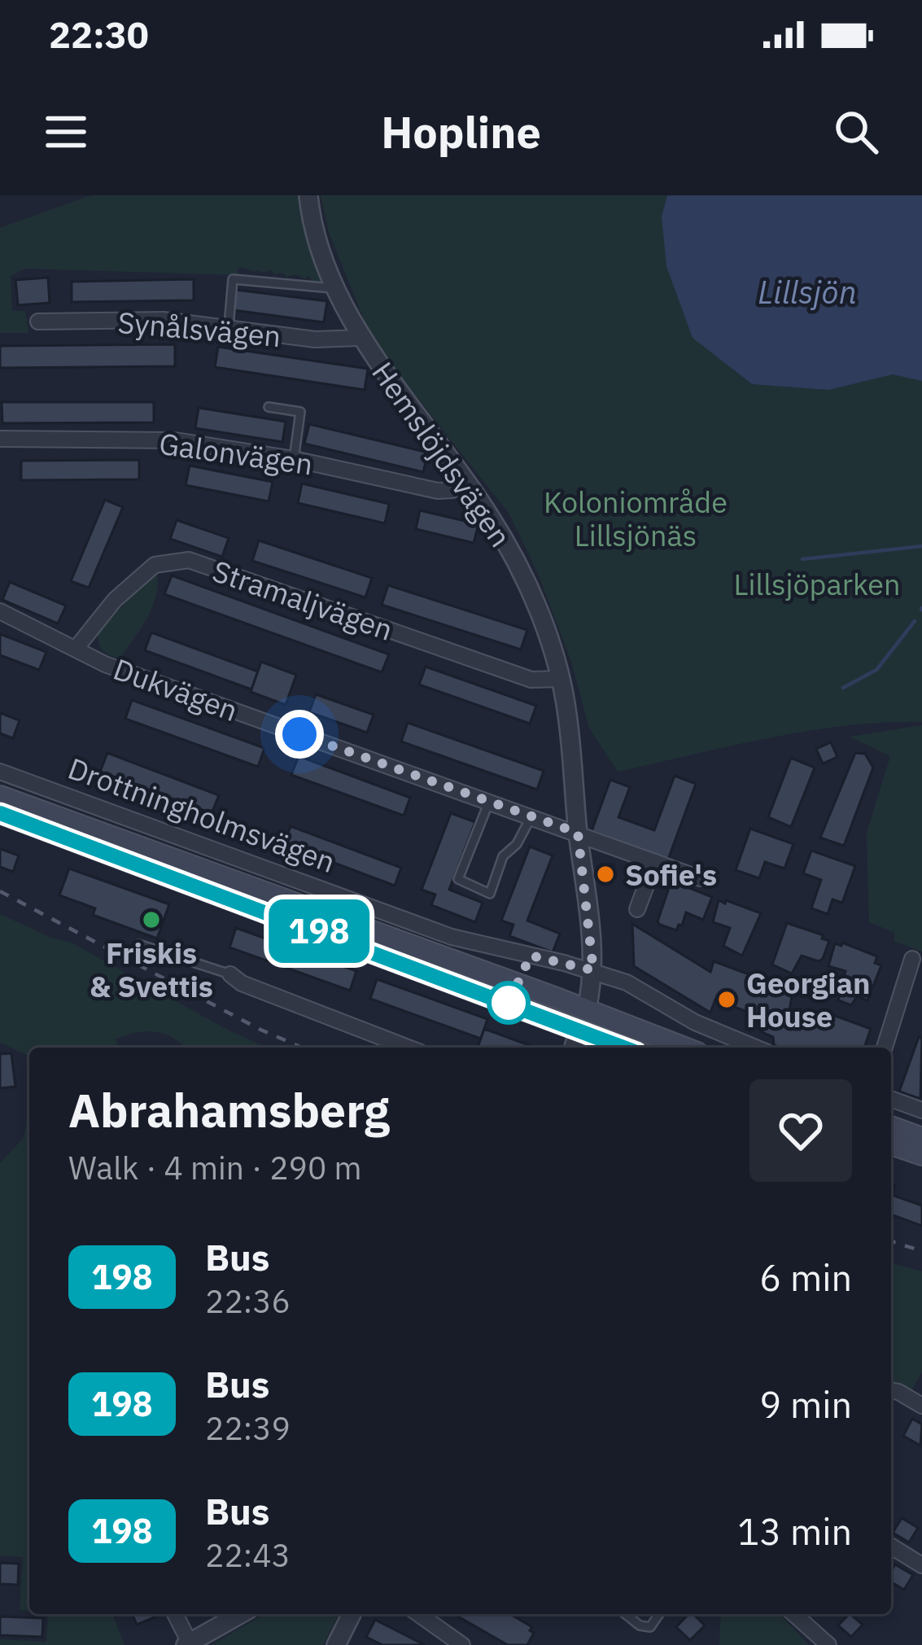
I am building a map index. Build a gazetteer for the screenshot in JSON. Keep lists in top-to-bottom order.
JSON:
{
  "streets": {
    "main road": ["Drottningholmsvägen"],
    "street": [
      "Synålsvägen",
      "Galonvägen",
      "Hemslöjdsvägen",
      "Stramaljvägen",
      "Dukvägen"
    ]
  },
  "crossings": [
    ["Synålsvägen", "Hemslöjdsvägen"],
    ["Galonvägen", "Hemslöjdsvägen"],
    ["Hemslöjdsvägen", "Stramaljvägen"],
    ["Hemslöjdsvägen", "Dukvägen"],
    ["Hemslöjdsvägen", "Drottningholmsvägen"],
    ["Stramaljvägen", "Dukvägen"]
  ],
  "water": ["Lillsjön"],
  "parks": ["Koloniområde Lillsjönäs", "Lillsjöparken"],
  "places": ["Sofie's", "Friskis & Svettis", "Georgian House"],
  "lines": ["bus line 198"],
  "page": {
    "status": "22:30",
    "header": "Hopline",
    "on_map": "198",
    "heading": ["Abrahamsberg", "Walk · 4 min · 290 m"],
    "list": [
      {
        "mark": "198",
        "name": "Bus",
        "note": "22:36",
        "value": "6 min"
      },
      {
        "mark": "198",
        "name": "Bus",
        "note": "22:39",
        "value": "9 min"
      },
      {
        "mark": "198",
        "name": "Bus",
        "note": "22:43",
        "value": "13 min"
      }
    ]
  }
}
